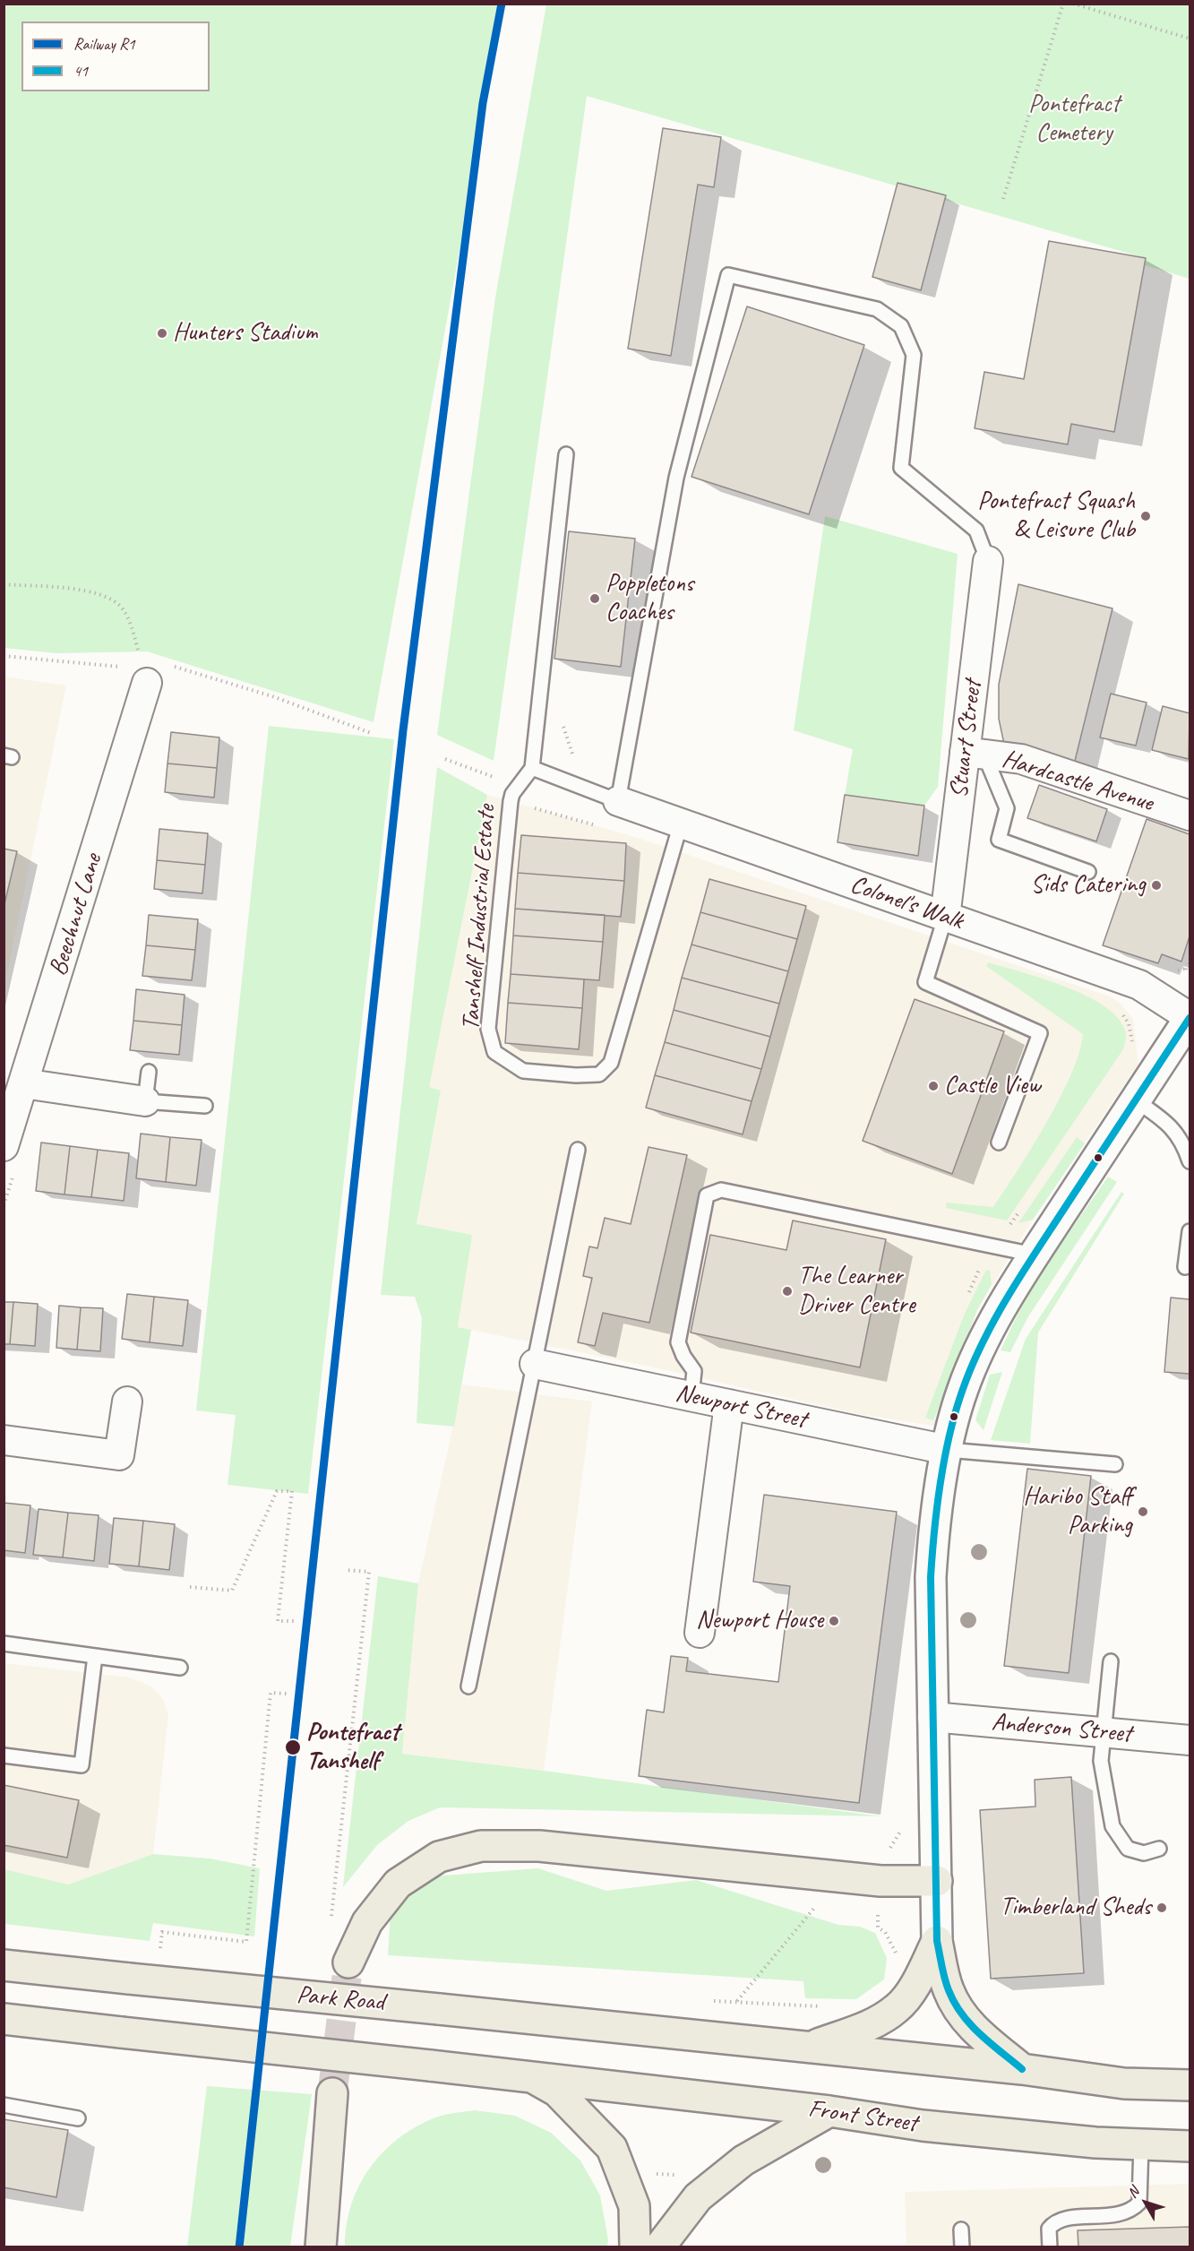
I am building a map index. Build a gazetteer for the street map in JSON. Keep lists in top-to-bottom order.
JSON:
{
  "streets": {
    "main road": ["Park Road", "Front Street"],
    "street": [
      "Stuart Street",
      "Hardcastle Avenue",
      "Colonel's Walk",
      "Beechnut Lane",
      "Newport Street",
      "Anderson Street"
    ],
    "lane": ["Tanshelf Industrial Estate"]
  },
  "crossings": [
    ["Stuart Street", "Hardcastle Avenue"],
    ["Stuart Street", "Colonel's Walk"],
    ["Colonel's Walk", "Tanshelf Industrial Estate"]
  ],
  "parks": ["Pontefract Cemetery"],
  "places": [
    "Hunters Stadium",
    "Pontefract Squash & Leisure Club",
    "Poppletons Coaches",
    "Sids Catering",
    "Castle View",
    "The Learner Driver Centre",
    "Haribo Staff Parking",
    "Newport House",
    "Pontefract Tanshelf",
    "Timberland Sheds"
  ],
  "lines": ["rail line R1", "transit line 41"],
  "legend": ["Railway R1", "41"],
  "north": "top left"
}
